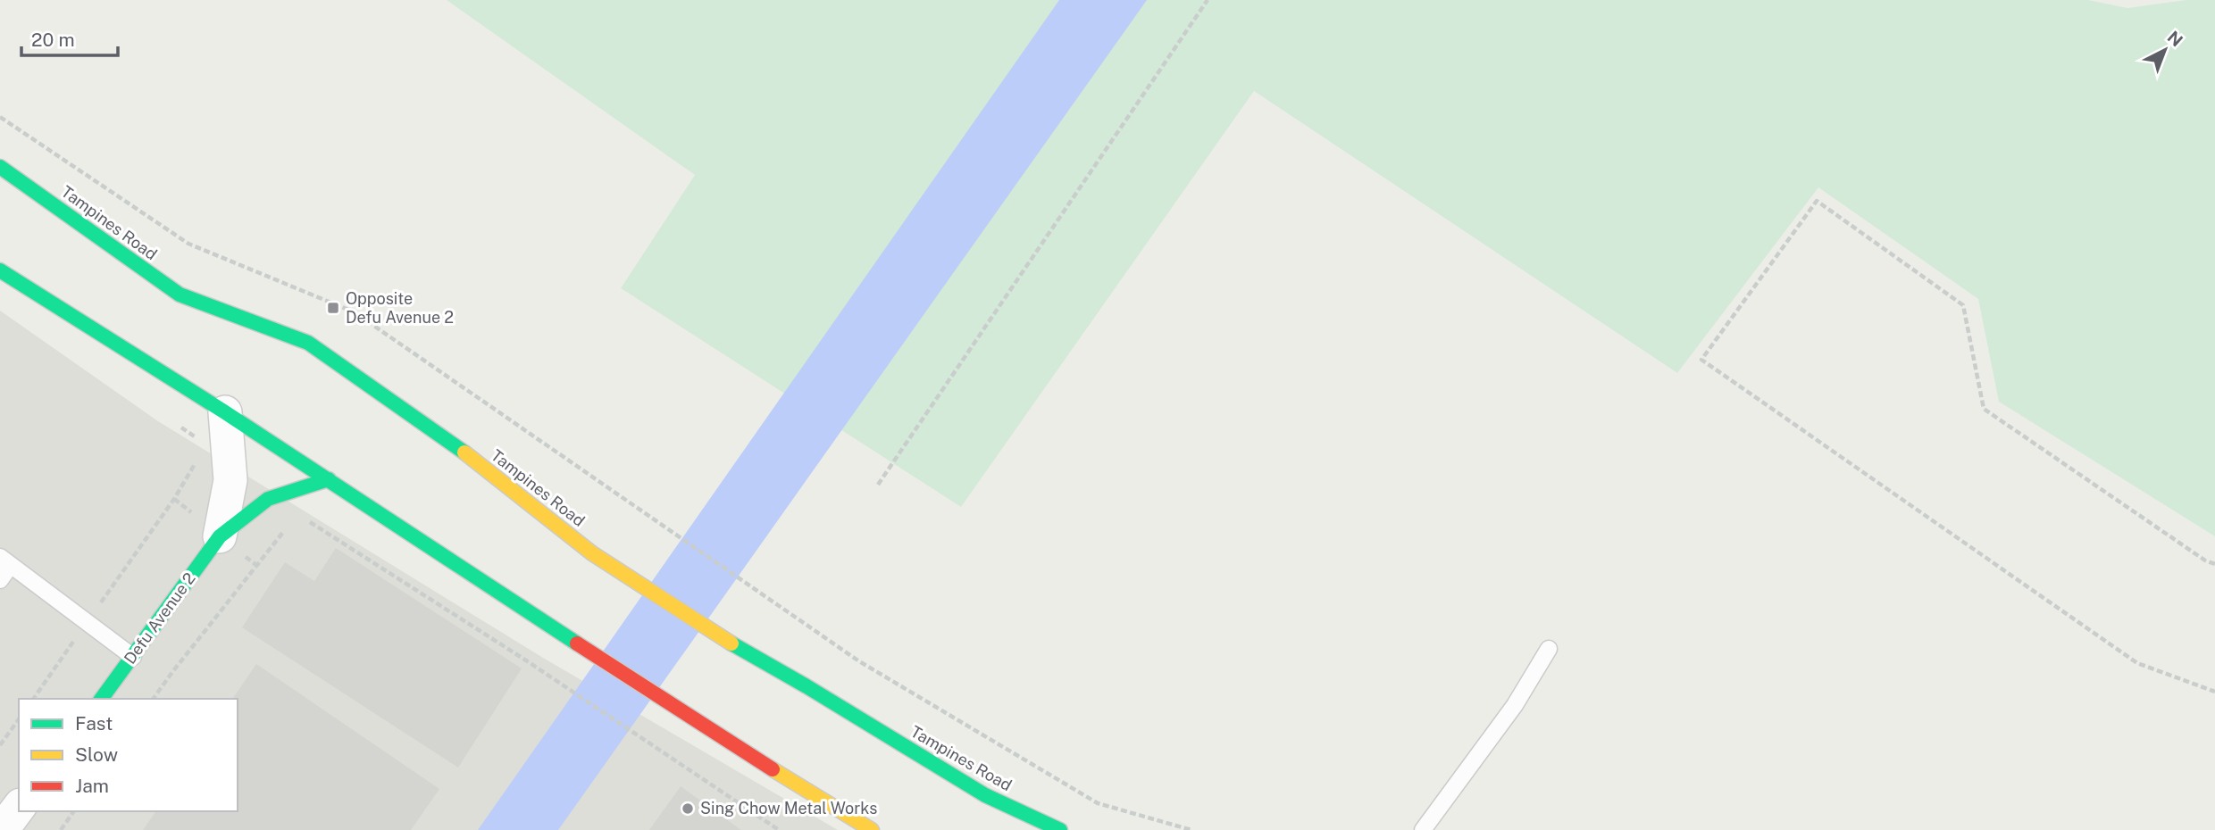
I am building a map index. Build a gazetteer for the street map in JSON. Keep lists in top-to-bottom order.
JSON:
{
  "streets": {
    "main road": ["Tampines Road", "Defu Avenue 2"]
  },
  "places": {
    "transit": ["Opposite Defu Avenue 2"],
    "other": ["Sing Chow Metal Works"]
  },
  "legend": ["Fast", "Slow", "Jam"],
  "scale_bar": "20 m",
  "north": "top right"
}
